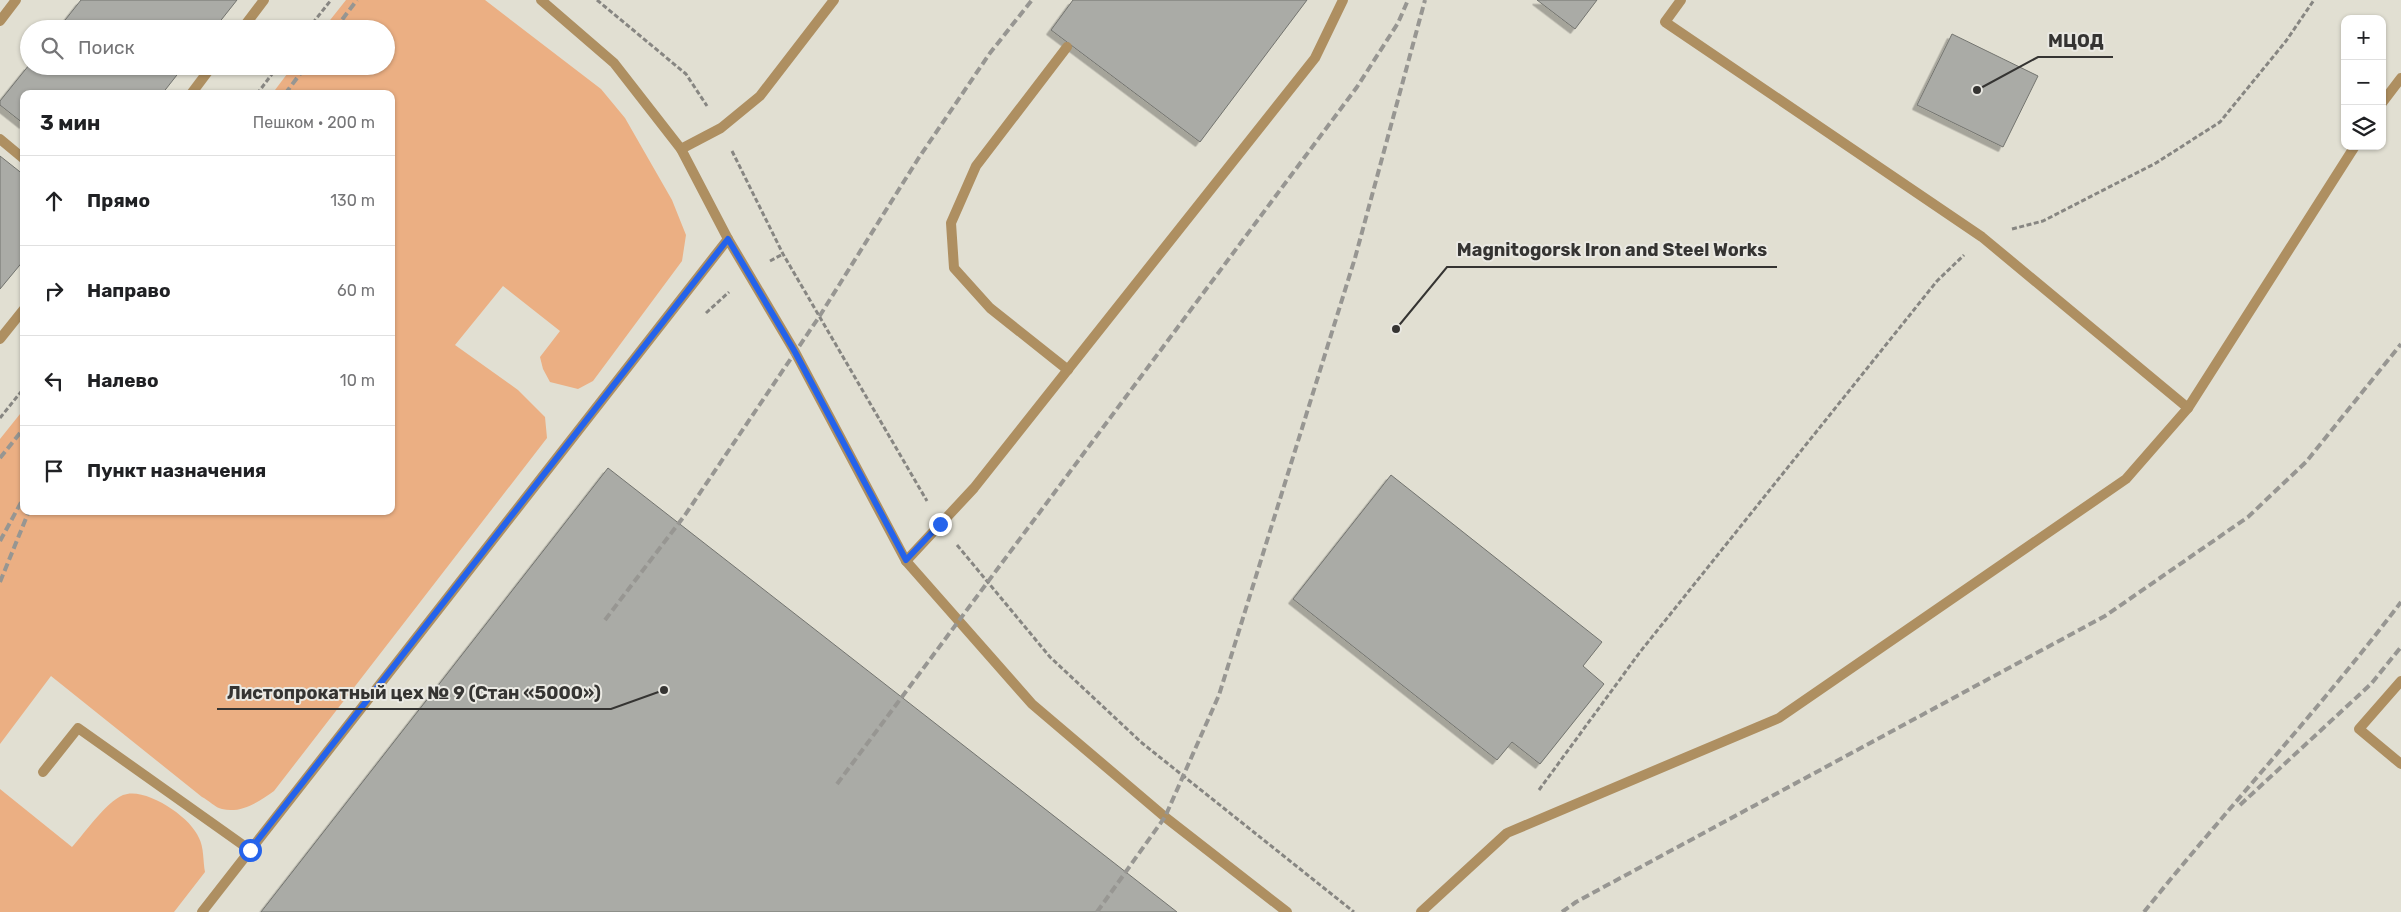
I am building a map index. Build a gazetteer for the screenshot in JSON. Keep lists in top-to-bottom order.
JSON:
{
  "places": ["МЦОД", "Magnitogorsk Iron and Steel Works", "Листопрокатный цех № 9 (Стан «5000»)"],
  "page": {
    "map_buttons": ["+", "−"],
    "search": "Поиск",
    "heading": ["3 мин", "Пешком · 200 m"],
    "list": [
      ["Прямо", "130 m"],
      ["Направо", "60 m"],
      ["Налево", "10 m"],
      "Пункт назначения"
    ]
  }
}
